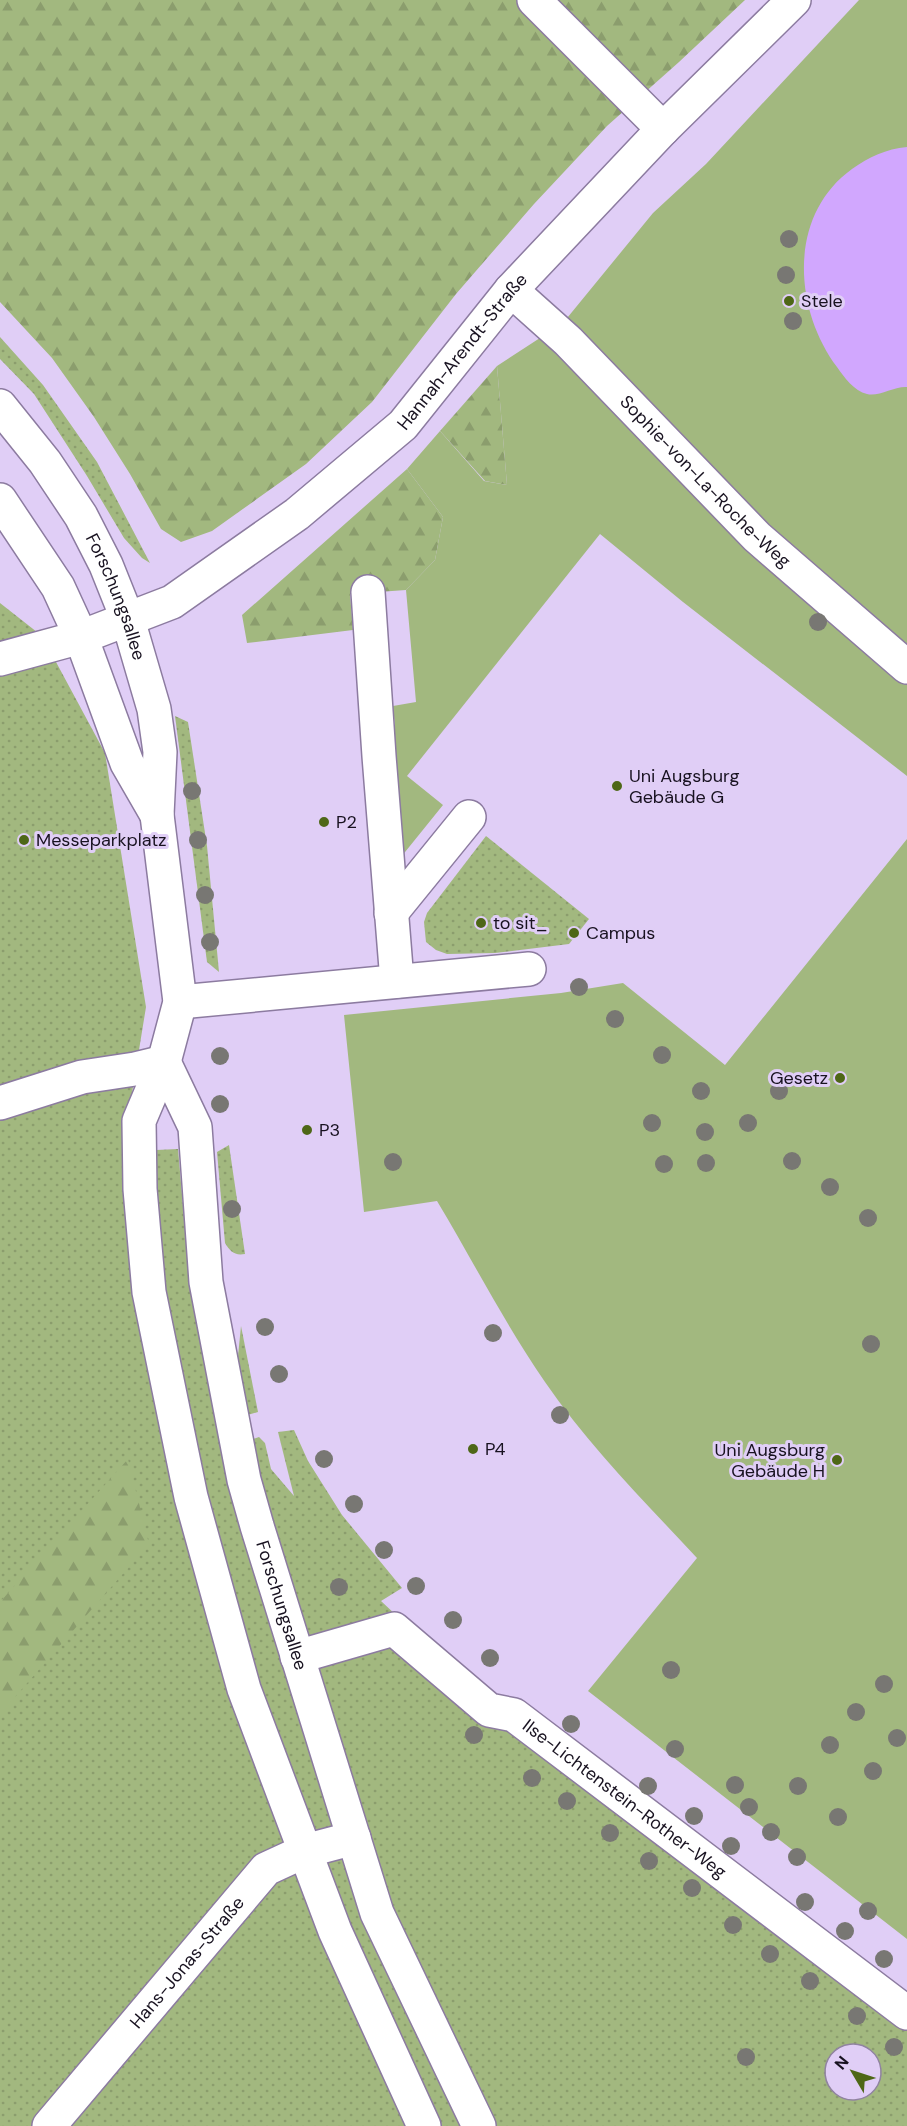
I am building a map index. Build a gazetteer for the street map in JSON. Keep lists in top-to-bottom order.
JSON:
{
  "streets": {
    "street": [
      "Hannah-Arendt-Straße",
      "Sophie-von-La-Roche-Weg",
      "Forschungsallee",
      "Ilse-Lichtenstein-Rother-Weg",
      "Hans-Jonas-Straße"
    ]
  },
  "crossings": [
    ["Hannah-Arendt-Straße", "Sophie-von-La-Roche-Weg"],
    ["Hannah-Arendt-Straße", "Forschungsallee"],
    ["Forschungsallee", "Ilse-Lichtenstein-Rother-Weg"],
    ["Forschungsallee", "Hans-Jonas-Straße"]
  ],
  "places": [
    "Stele",
    "Uni Augsburg Gebäude G",
    "P2",
    "Messeparkplatz",
    "to sit_",
    "Campus",
    "Gesetz",
    "P3",
    "P4",
    "Uni Augsburg Gebäude H"
  ],
  "north": "top left"
}
